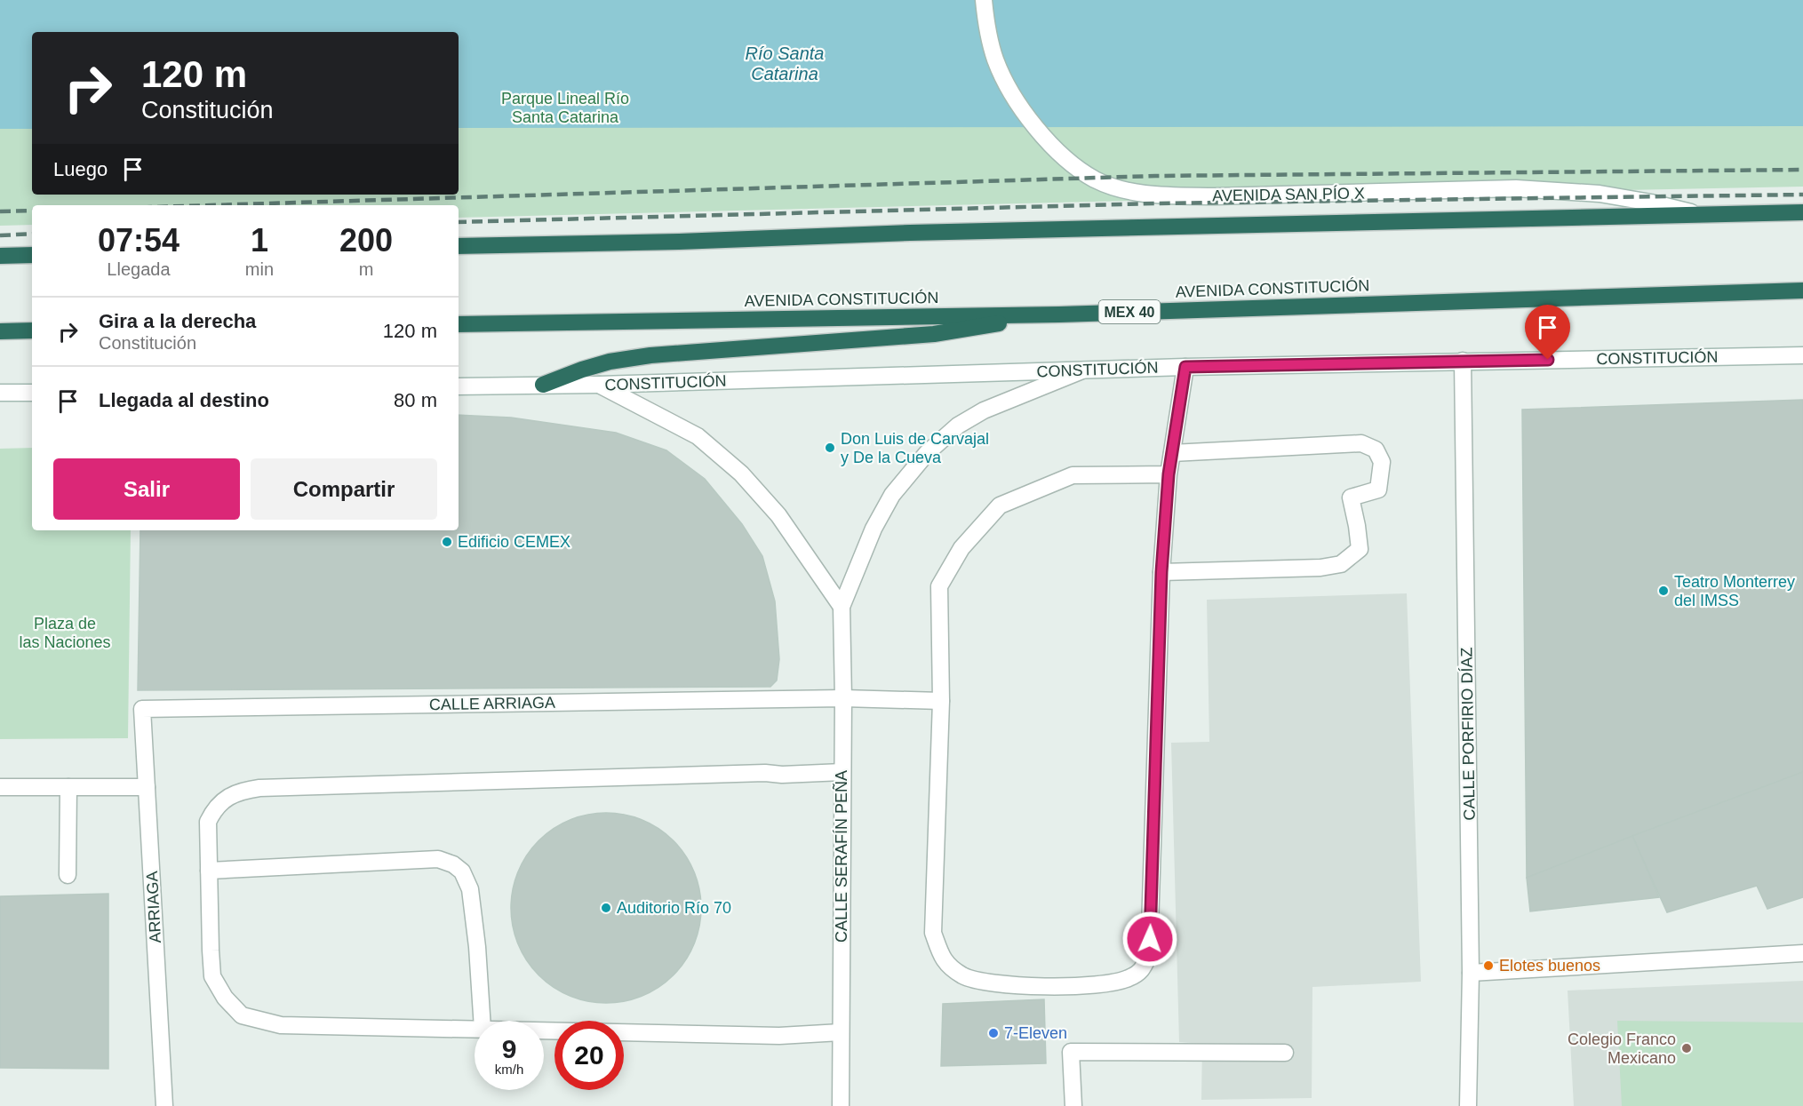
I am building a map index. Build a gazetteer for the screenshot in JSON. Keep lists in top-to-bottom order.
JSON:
{
  "streets": {
    "highway": ["AVENIDA CONSTITUCIÓN", "MEX 40"],
    "street": [
      "AVENIDA SAN PÍO X",
      "CONSTITUCIÓN",
      "CALLE ARRIAGA",
      "CALLE PORFIRIO DÍAZ",
      "CALLE SERAFÍN PEÑA",
      "ARRIAGA"
    ]
  },
  "crossings": [
    ["CONSTITUCIÓN", "CALLE PORFIRIO DÍAZ"],
    ["CONSTITUCIÓN", "CALLE SERAFÍN PEÑA"],
    ["CALLE ARRIAGA", "CALLE SERAFÍN PEÑA"],
    ["CALLE ARRIAGA", "ARRIAGA"]
  ],
  "water": ["Río Santa Catarina"],
  "parks": ["Parque Lineal Río Santa Catarina", "Plaza de las Naciones"],
  "places": [
    "Don Luis de Carvajal y De la Cueva",
    "Edificio CEMEX",
    "Teatro Monterrey del IMSS",
    "Auditorio Río 70",
    "Elotes buenos",
    "7-Eleven",
    "Colegio Franco Mexicano"
  ],
  "page": {
    "turn": ["120 m", "Constitución"],
    "then": "Luego",
    "eta": [
      "07:54",
      "Llegada",
      "1",
      "min",
      "200",
      "m"
    ],
    "list": [
      {
        "name": "Gira a la derecha",
        "note": "Constitución",
        "value": "120 m"
      },
      {
        "name": "Llegada al destino",
        "value": "80 m"
      }
    ],
    "buttons": ["Salir", "Compartir"],
    "speed": "9 km/h",
    "limit": "20"
  }
}
